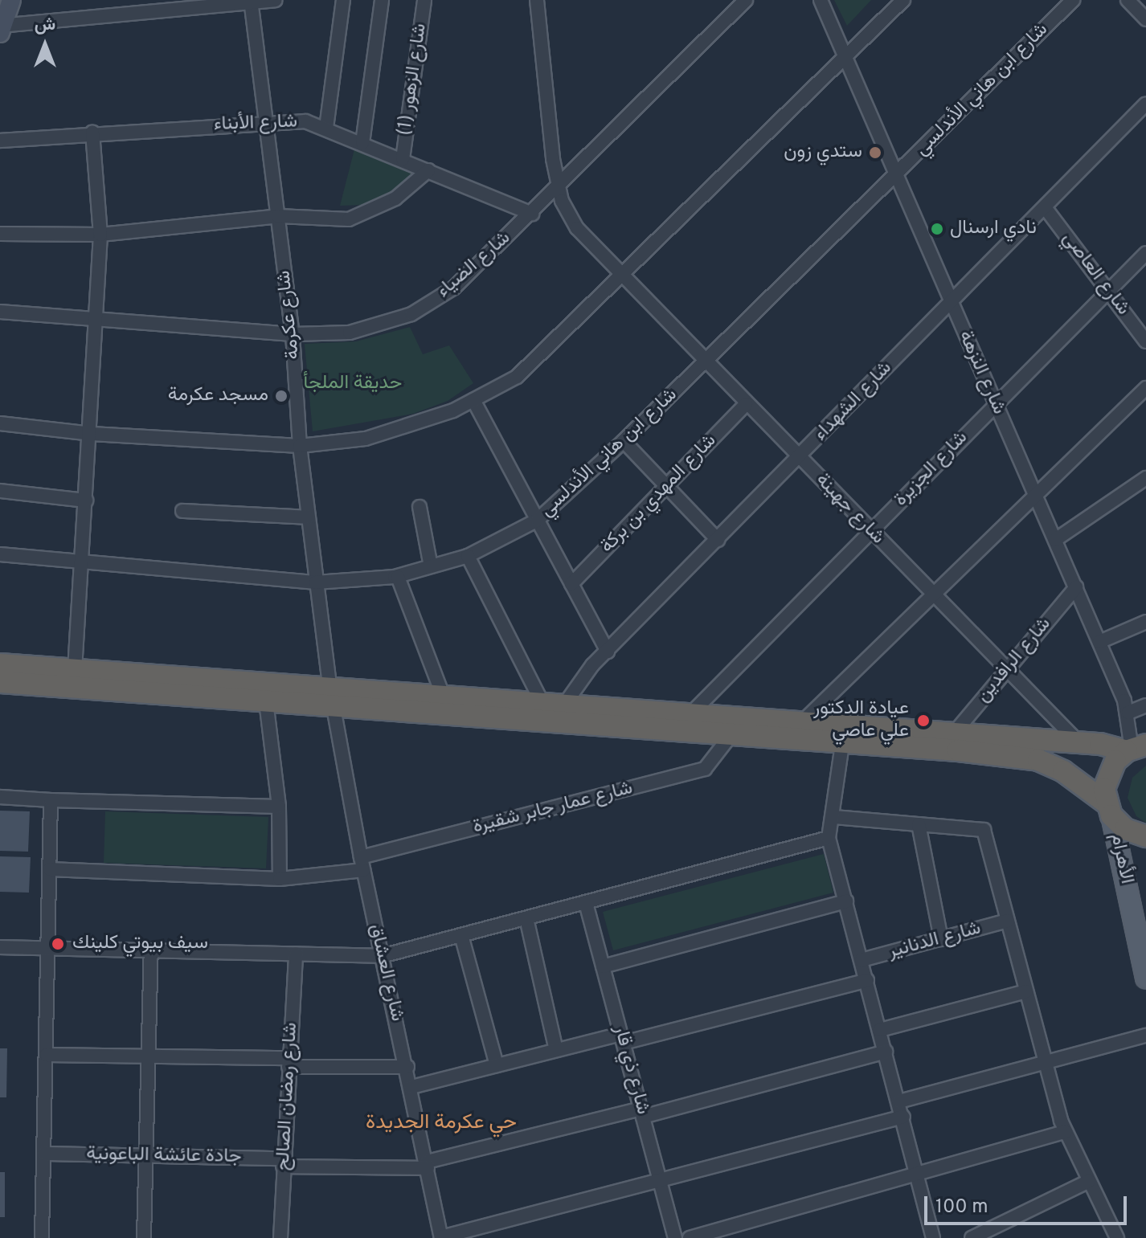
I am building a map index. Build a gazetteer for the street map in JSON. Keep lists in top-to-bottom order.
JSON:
{
  "streets": {
    "main road": ["الأهرام"],
    "street": [
      "شارع الزهور (1)",
      "شارع ابن هاني الأندلسي",
      "شارع الأبناء",
      "شارع الضياء",
      "شارع العاصي",
      "شارع عكرمة",
      "شارع النزهة",
      "شارع الشهداء",
      "شارع الجزيرة",
      "شارع المهدي بن بركة",
      "شارع جهينة",
      "شارع الرافدين",
      "شارع عمار جابر شقيرة",
      "شارع الدنانير",
      "شارع العشاق",
      "شارع ذي قار",
      "شارع رمضان الصالح",
      "جادة عائشة الباعونية"
    ]
  },
  "crossings": [
    ["شارع الزهور (1)", "شارع الأبناء"],
    ["شارع ابن هاني الأندلسي", "شارع عكرمة"],
    ["شارع ابن هاني الأندلسي", "شارع النزهة"],
    ["شارع ابن هاني الأندلسي", "شارع جهينة"],
    ["شارع الأبناء", "شارع الضياء"],
    ["شارع الأبناء", "شارع عكرمة"],
    ["شارع الضياء", "شارع عكرمة"],
    ["شارع الضياء", "شارع جهينة"],
    ["شارع العاصي", "شارع الشهداء"],
    ["شارع العاصي", "شارع الجزيرة"],
    ["شارع عكرمة", "شارع العشاق"],
    ["شارع النزهة", "شارع الشهداء"],
    ["شارع النزهة", "شارع الجزيرة"],
    ["شارع النزهة", "شارع الرافدين"],
    ["شارع الشهداء", "شارع جهينة"],
    ["شارع الجزيرة", "شارع جهينة"],
    ["شارع المهدي بن بركة", "شارع جهينة"],
    ["شارع جهينة", "شارع الرافدين"],
    ["شارع عمار جابر شقيرة", "شارع العشاق"],
    ["شارع العشاق", "جادة عائشة الباعونية"],
    ["شارع ذي قار", "جادة عائشة الباعونية"],
    ["شارع رمضان الصالح", "جادة عائشة الباعونية"]
  ],
  "districts": ["حي عكرمة الجديدة"],
  "parks": ["حديقة الملجأ"],
  "places": [
    "ستدي زون",
    "نادي ارسنال",
    "مسجد عكرمة",
    "عيادة الدكتور علي عاصي",
    "سيف بيوتي كلينك"
  ],
  "scale_bar": "100 m",
  "north": "top"
}
